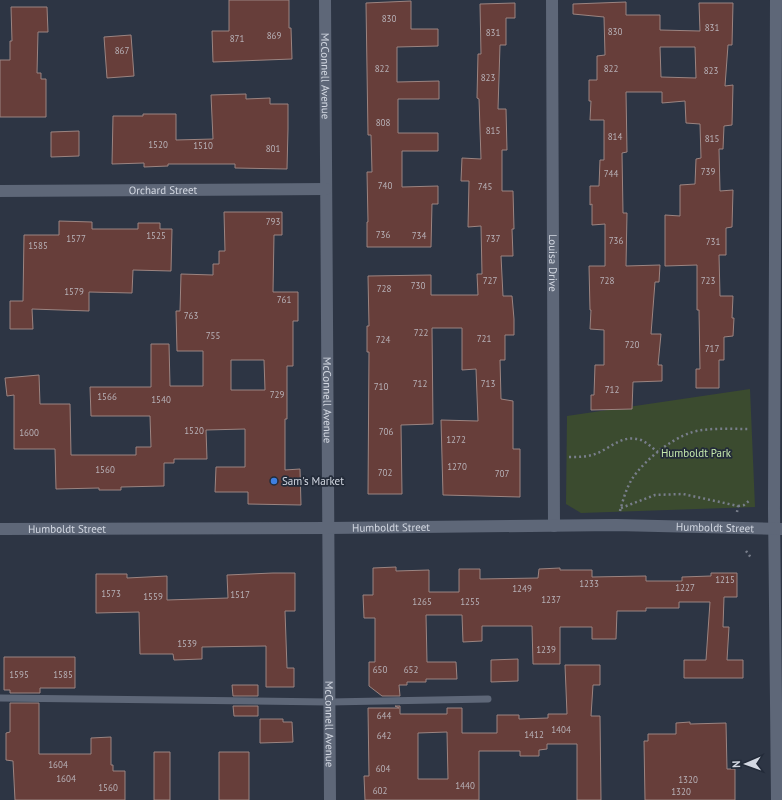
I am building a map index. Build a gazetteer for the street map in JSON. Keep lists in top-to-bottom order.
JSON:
{
  "streets": {
    "street": [
      "McConnell Avenue",
      "Orchard Street",
      "Louisa Drive",
      "Humboldt Street"
    ]
  },
  "crossings": [
    ["McConnell Avenue", "Orchard Street"],
    ["McConnell Avenue", "Humboldt Street"],
    ["Louisa Drive", "Humboldt Street"]
  ],
  "parks": ["Humboldt Park"],
  "places": ["Sam's Market"],
  "house_numbers": [
    "830",
    "831",
    "830",
    "831",
    "869",
    "871",
    "867",
    "822",
    "822",
    "823",
    "823",
    "808",
    "815",
    "814",
    "815",
    "1520",
    "1510",
    "801",
    "739",
    "744",
    "740",
    "745",
    "793",
    "736",
    "1525",
    "734",
    "1577",
    "737",
    "736",
    "731",
    "1585",
    "727",
    "728",
    "723",
    "730",
    "728",
    "1579",
    "761",
    "763",
    "722",
    "755",
    "721",
    "724",
    "720",
    "717",
    "712",
    "713",
    "710",
    "712",
    "729",
    "1566",
    "1540",
    "1520",
    "706",
    "1600",
    "1272",
    "1270",
    "1560",
    "702",
    "707",
    "1215",
    "1233",
    "1227",
    "1249",
    "1573",
    "1517",
    "1559",
    "1237",
    "1265",
    "1255",
    "1539",
    "1239",
    "650",
    "652",
    "1595",
    "1585",
    "644",
    "1404",
    "1412",
    "642",
    "1604",
    "604",
    "1604",
    "1320",
    "1440",
    "1560",
    "602",
    "1320"
  ],
  "north": "left"
}
